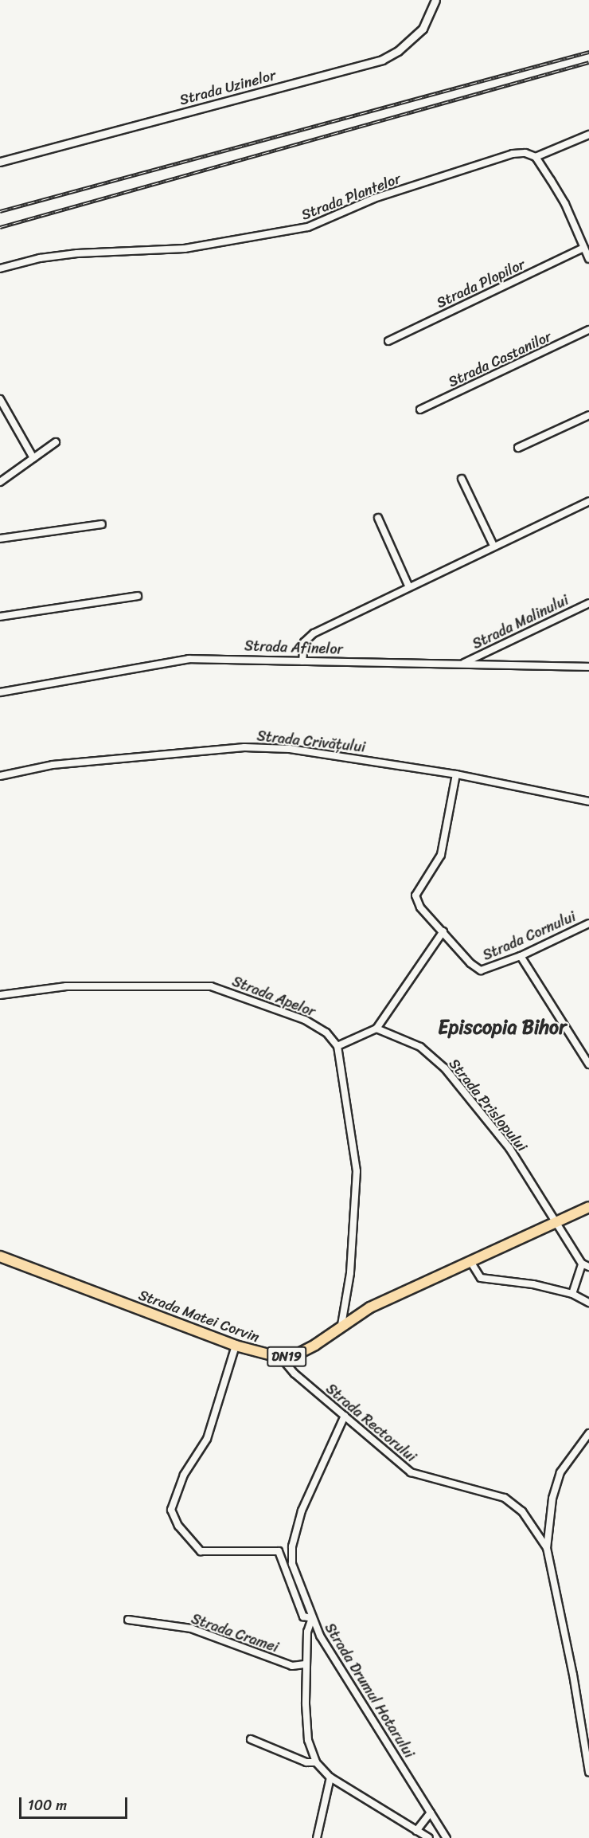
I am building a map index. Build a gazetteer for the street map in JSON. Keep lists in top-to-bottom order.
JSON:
{
  "streets": {
    "main road": ["Strada Matei Corvin", "DN19"],
    "street": [
      "Strada Uzinelor",
      "Strada Plantelor",
      "Strada Plopilor",
      "Strada Castanilor",
      "Strada Malinului",
      "Strada Afinelor",
      "Strada Crivățului",
      "Strada Cornului",
      "Strada Apelor",
      "Strada Prislopului",
      "Strada Rectorului",
      "Strada Cramei",
      "Strada Drumul Hotarului"
    ]
  },
  "crossings": [
    ["Strada Malinului", "Strada Afinelor"],
    ["Strada Crivățului", "Strada Cornului"],
    ["Strada Prislopului", "DN19"],
    ["Strada Matei Corvin", "DN19"],
    ["Strada Matei Corvin", "Strada Rectorului"],
    ["DN19", "Strada Rectorului"],
    ["Strada Rectorului", "Strada Drumul Hotarului"]
  ],
  "districts": ["Episcopia Bihor"],
  "scale_bar": "100 m"
}
